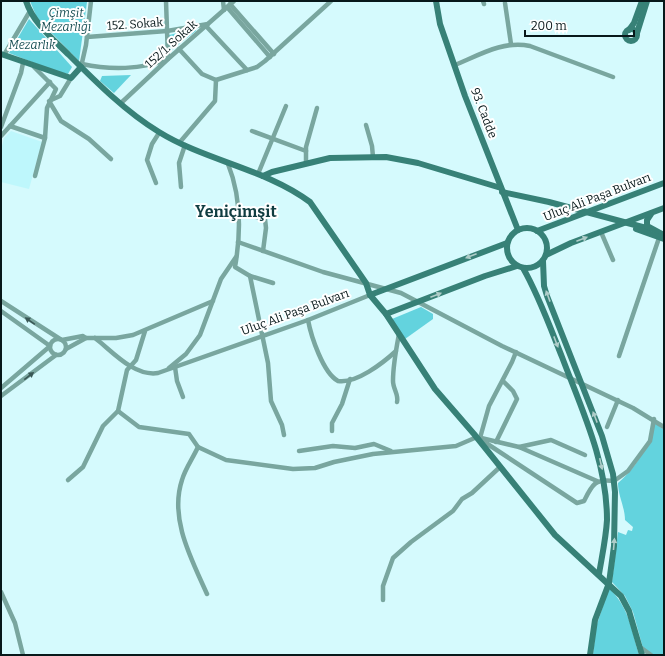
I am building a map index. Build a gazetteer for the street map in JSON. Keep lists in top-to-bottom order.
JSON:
{
  "streets": {
    "street": [
      "152. Sokak",
      "152/1. Sokak",
      "93. Cadde",
      "Uluç Ali Paşa Bulvarı"
    ]
  },
  "crossings": [
    ["152. Sokak", "152/1. Sokak"],
    ["93. Cadde", "Uluç Ali Paşa Bulvarı"]
  ],
  "districts": ["Yeniçimşit"],
  "parks": ["Çimşit Mezarlığı", "Mezarlık"],
  "scale_bar": "200 m"
}
